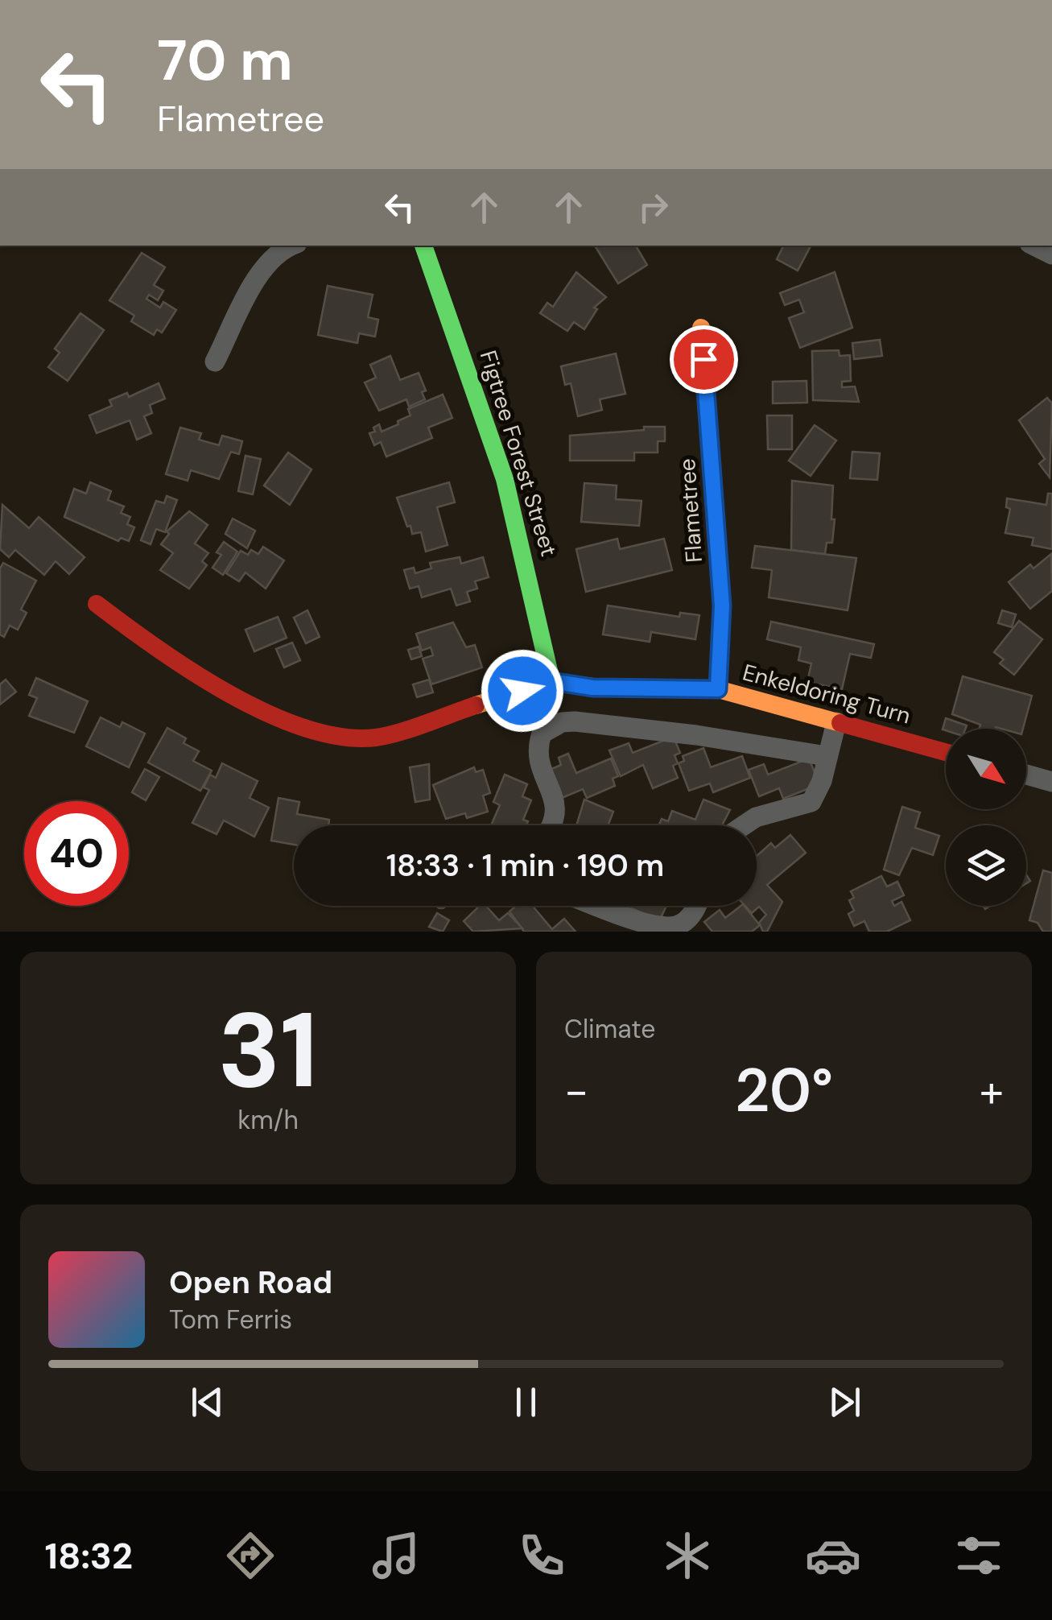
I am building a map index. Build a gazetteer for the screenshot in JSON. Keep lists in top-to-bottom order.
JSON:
{
  "streets": {
    "street": ["Figtree Forest Street", "Flametree", "Enkeldoring Turn"]
  },
  "crossings": [
    ["Figtree Forest Street", "Enkeldoring Turn"],
    ["Flametree", "Enkeldoring Turn"]
  ],
  "north": "bottom right",
  "page": {
    "turn": ["70 m", "Flametree"],
    "limit": "40",
    "trip": "18:33 · 1 min · 190 m",
    "tile": [
      ["31", "km/h"],
      "Climate"
    ],
    "heat": ["−", "20°", "+"],
    "song": ["Open Road", "Tom Ferris"],
    "tabs": "18:32"
  }
}
